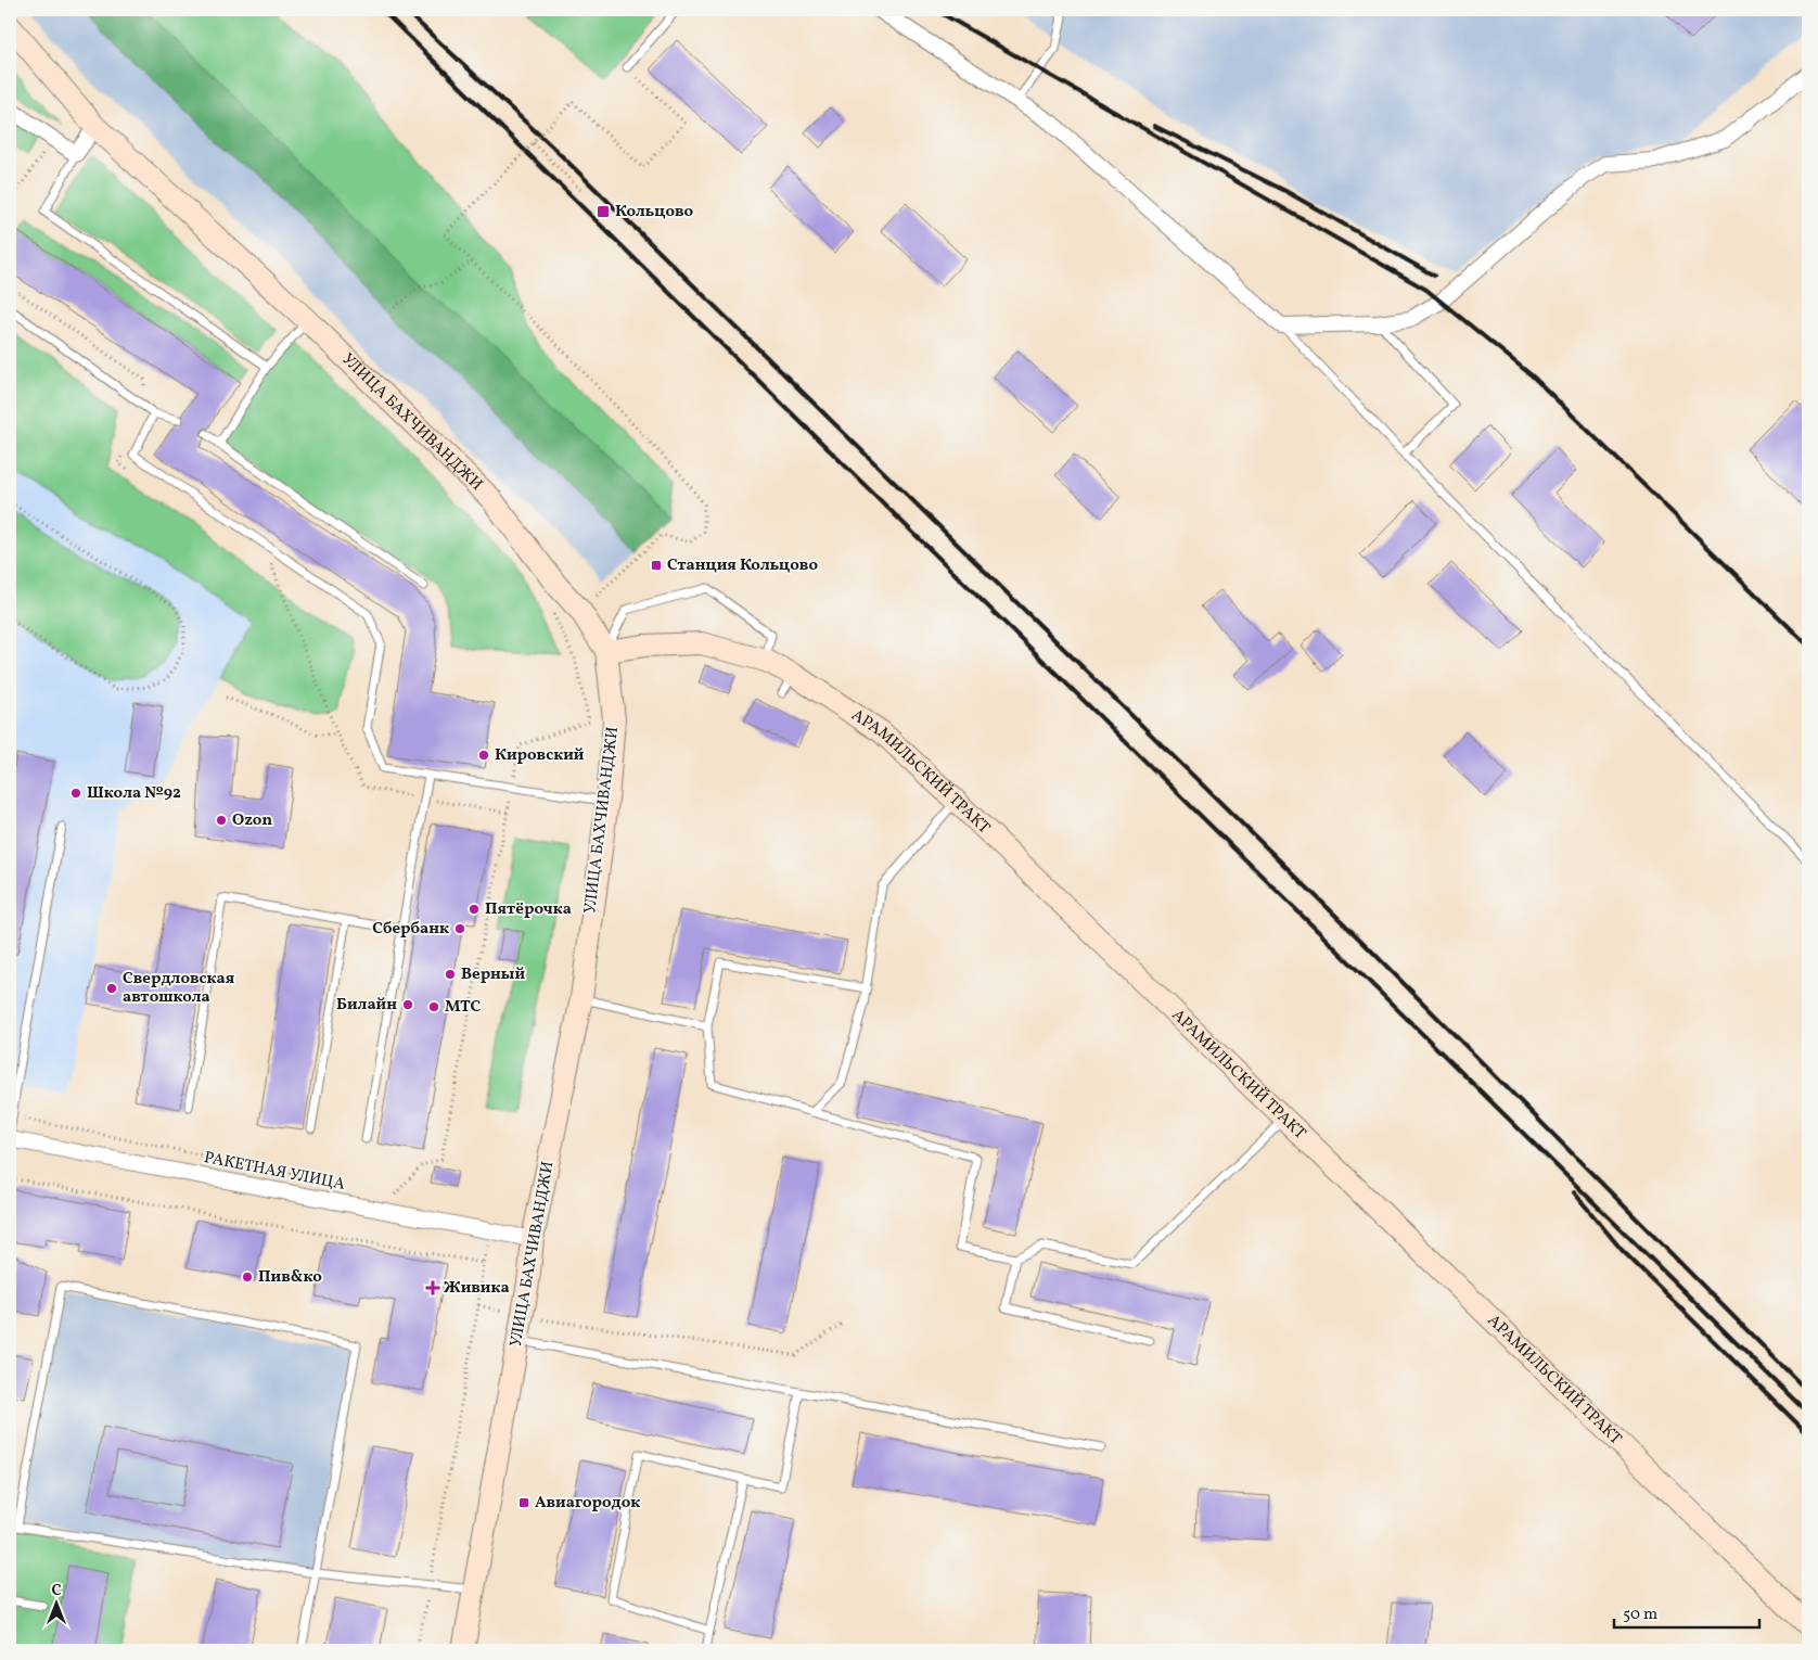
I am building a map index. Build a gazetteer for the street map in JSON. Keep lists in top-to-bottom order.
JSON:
{
  "streets": {
    "main road": ["УЛИЦА БАХЧИВАНДЖИ", "АРАМИЛЬСКИЙ ТРАКТ"],
    "street": ["РАКЕТНАЯ УЛИЦА"]
  },
  "crossings": [
    ["УЛИЦА БАХЧИВАНДЖИ", "АРАМИЛЬСКИЙ ТРАКТ"],
    ["УЛИЦА БАХЧИВАНДЖИ", "РАКЕТНАЯ УЛИЦА"]
  ],
  "places": {
    "transit": ["Кольцово", "Станция Кольцово", "Авиагородок"],
    "other": [
      "Кировский",
      "Школа №92",
      "Ozon",
      "Пятёрочка",
      "Сбербанк",
      "Верный",
      "Свердловская автошкола",
      "Билайн",
      "МТС",
      "Пив&ко"
    ],
    "health": ["Живика"]
  },
  "scale_bar": "50 m",
  "north": "top"
}
